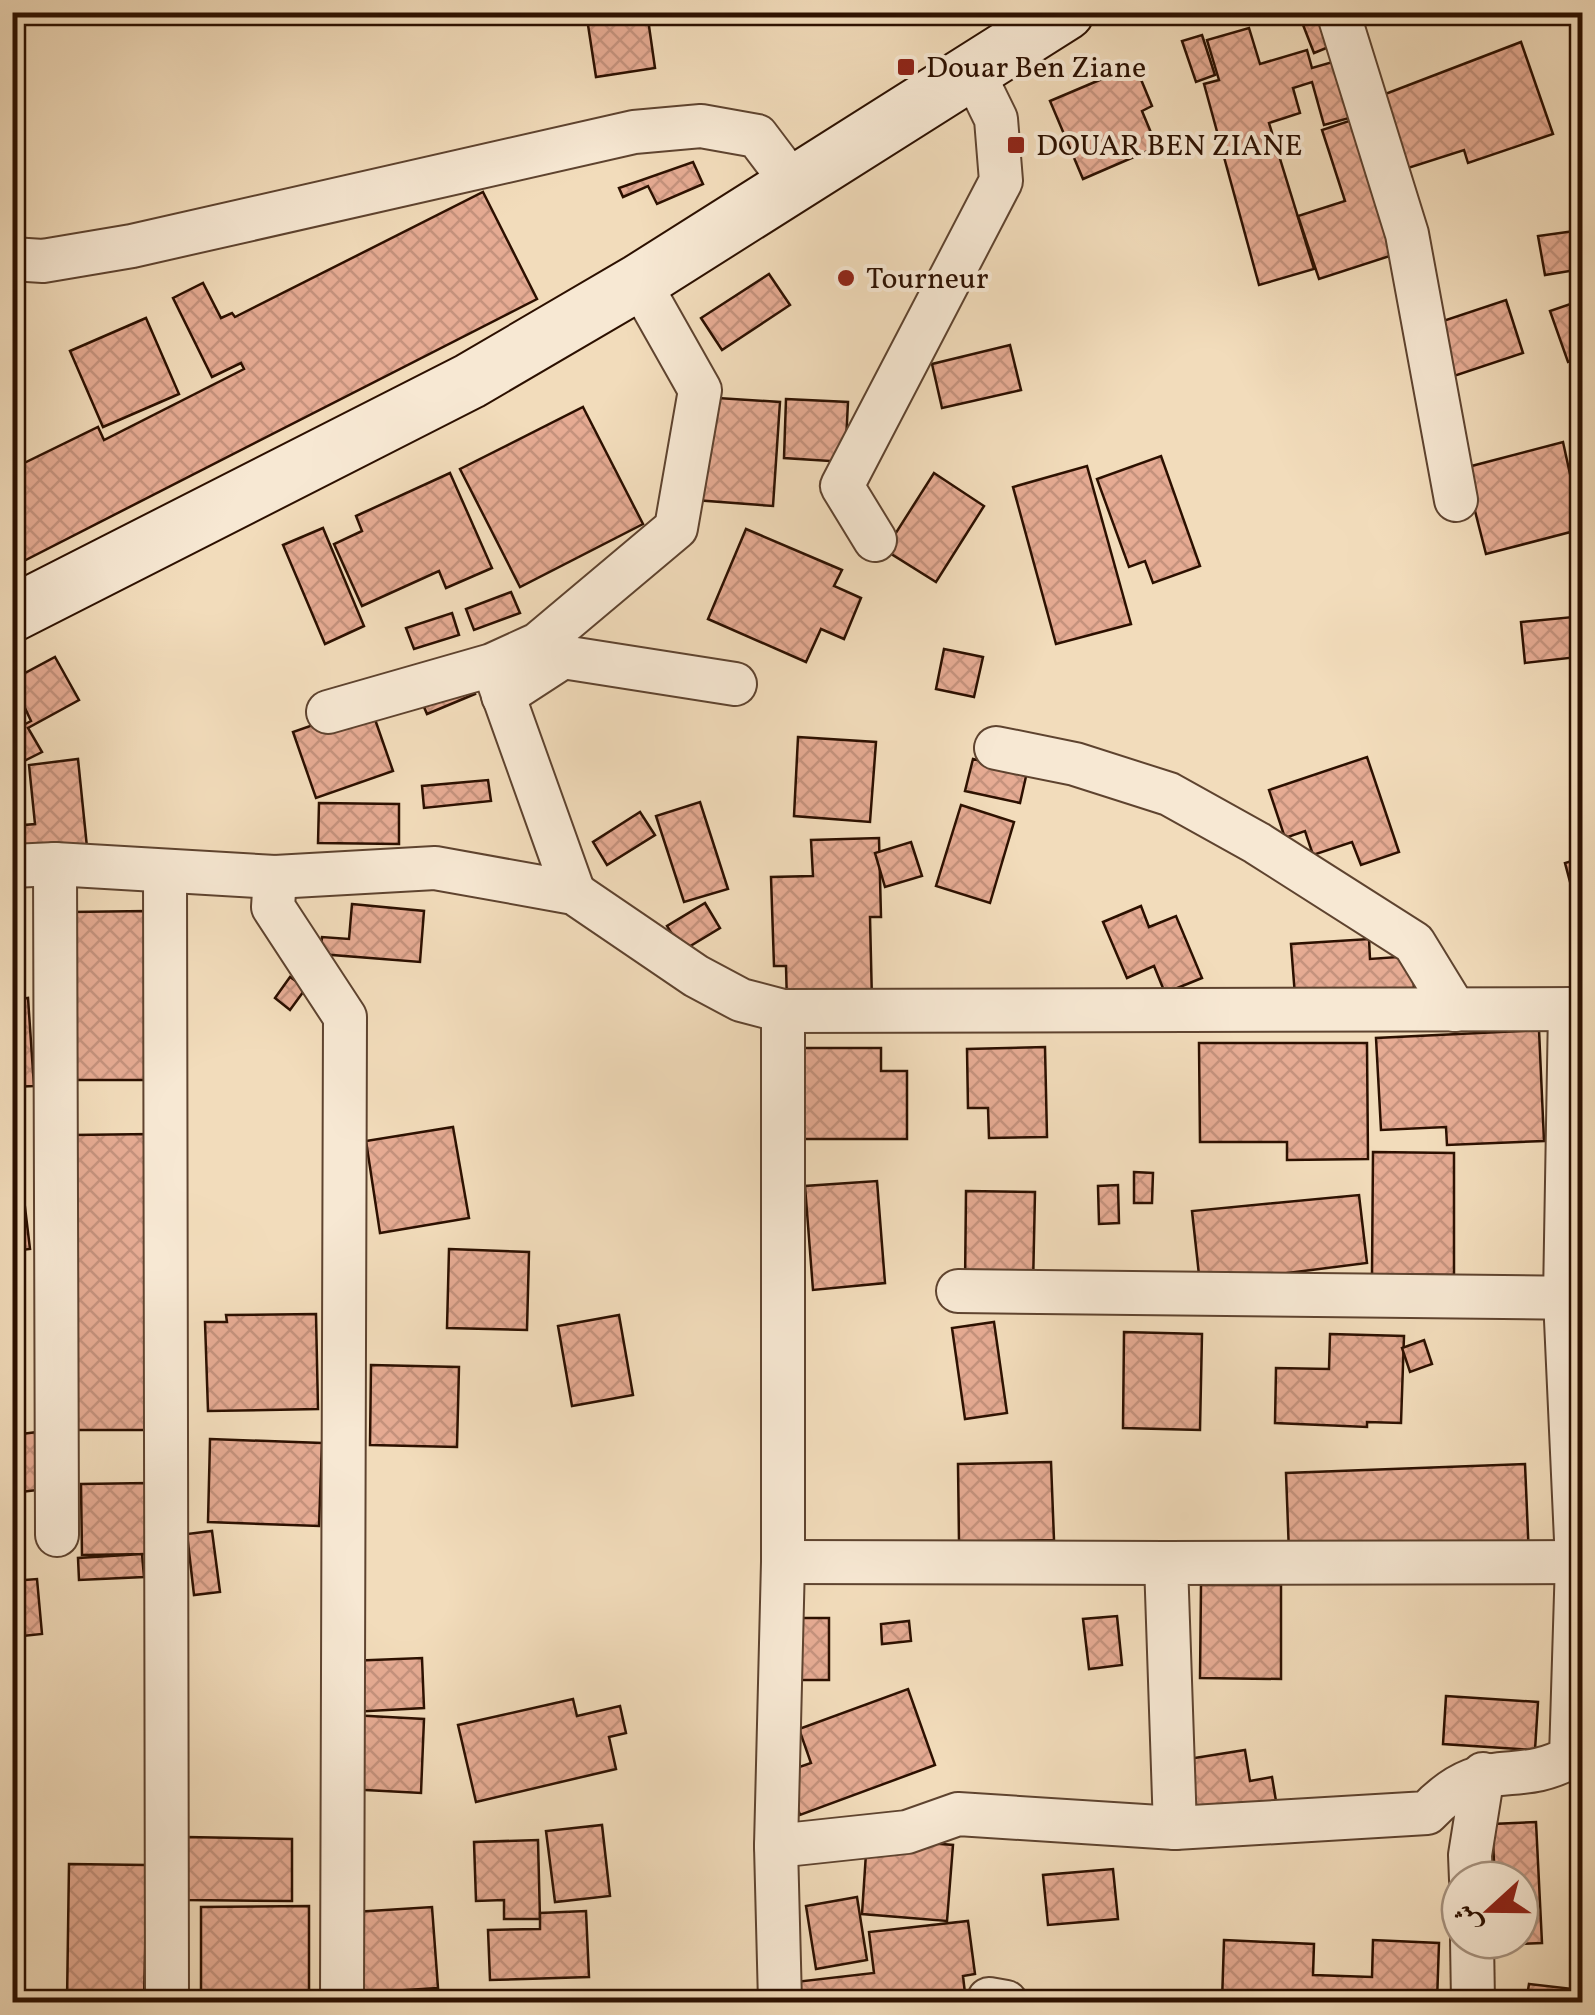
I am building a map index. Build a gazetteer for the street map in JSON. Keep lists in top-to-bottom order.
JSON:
{
  "places": {
    "transit": ["Douar Ben Ziane", "DOUAR BEN ZIANE"],
    "other": ["Tourneur"]
  },
  "north": "left"
}
